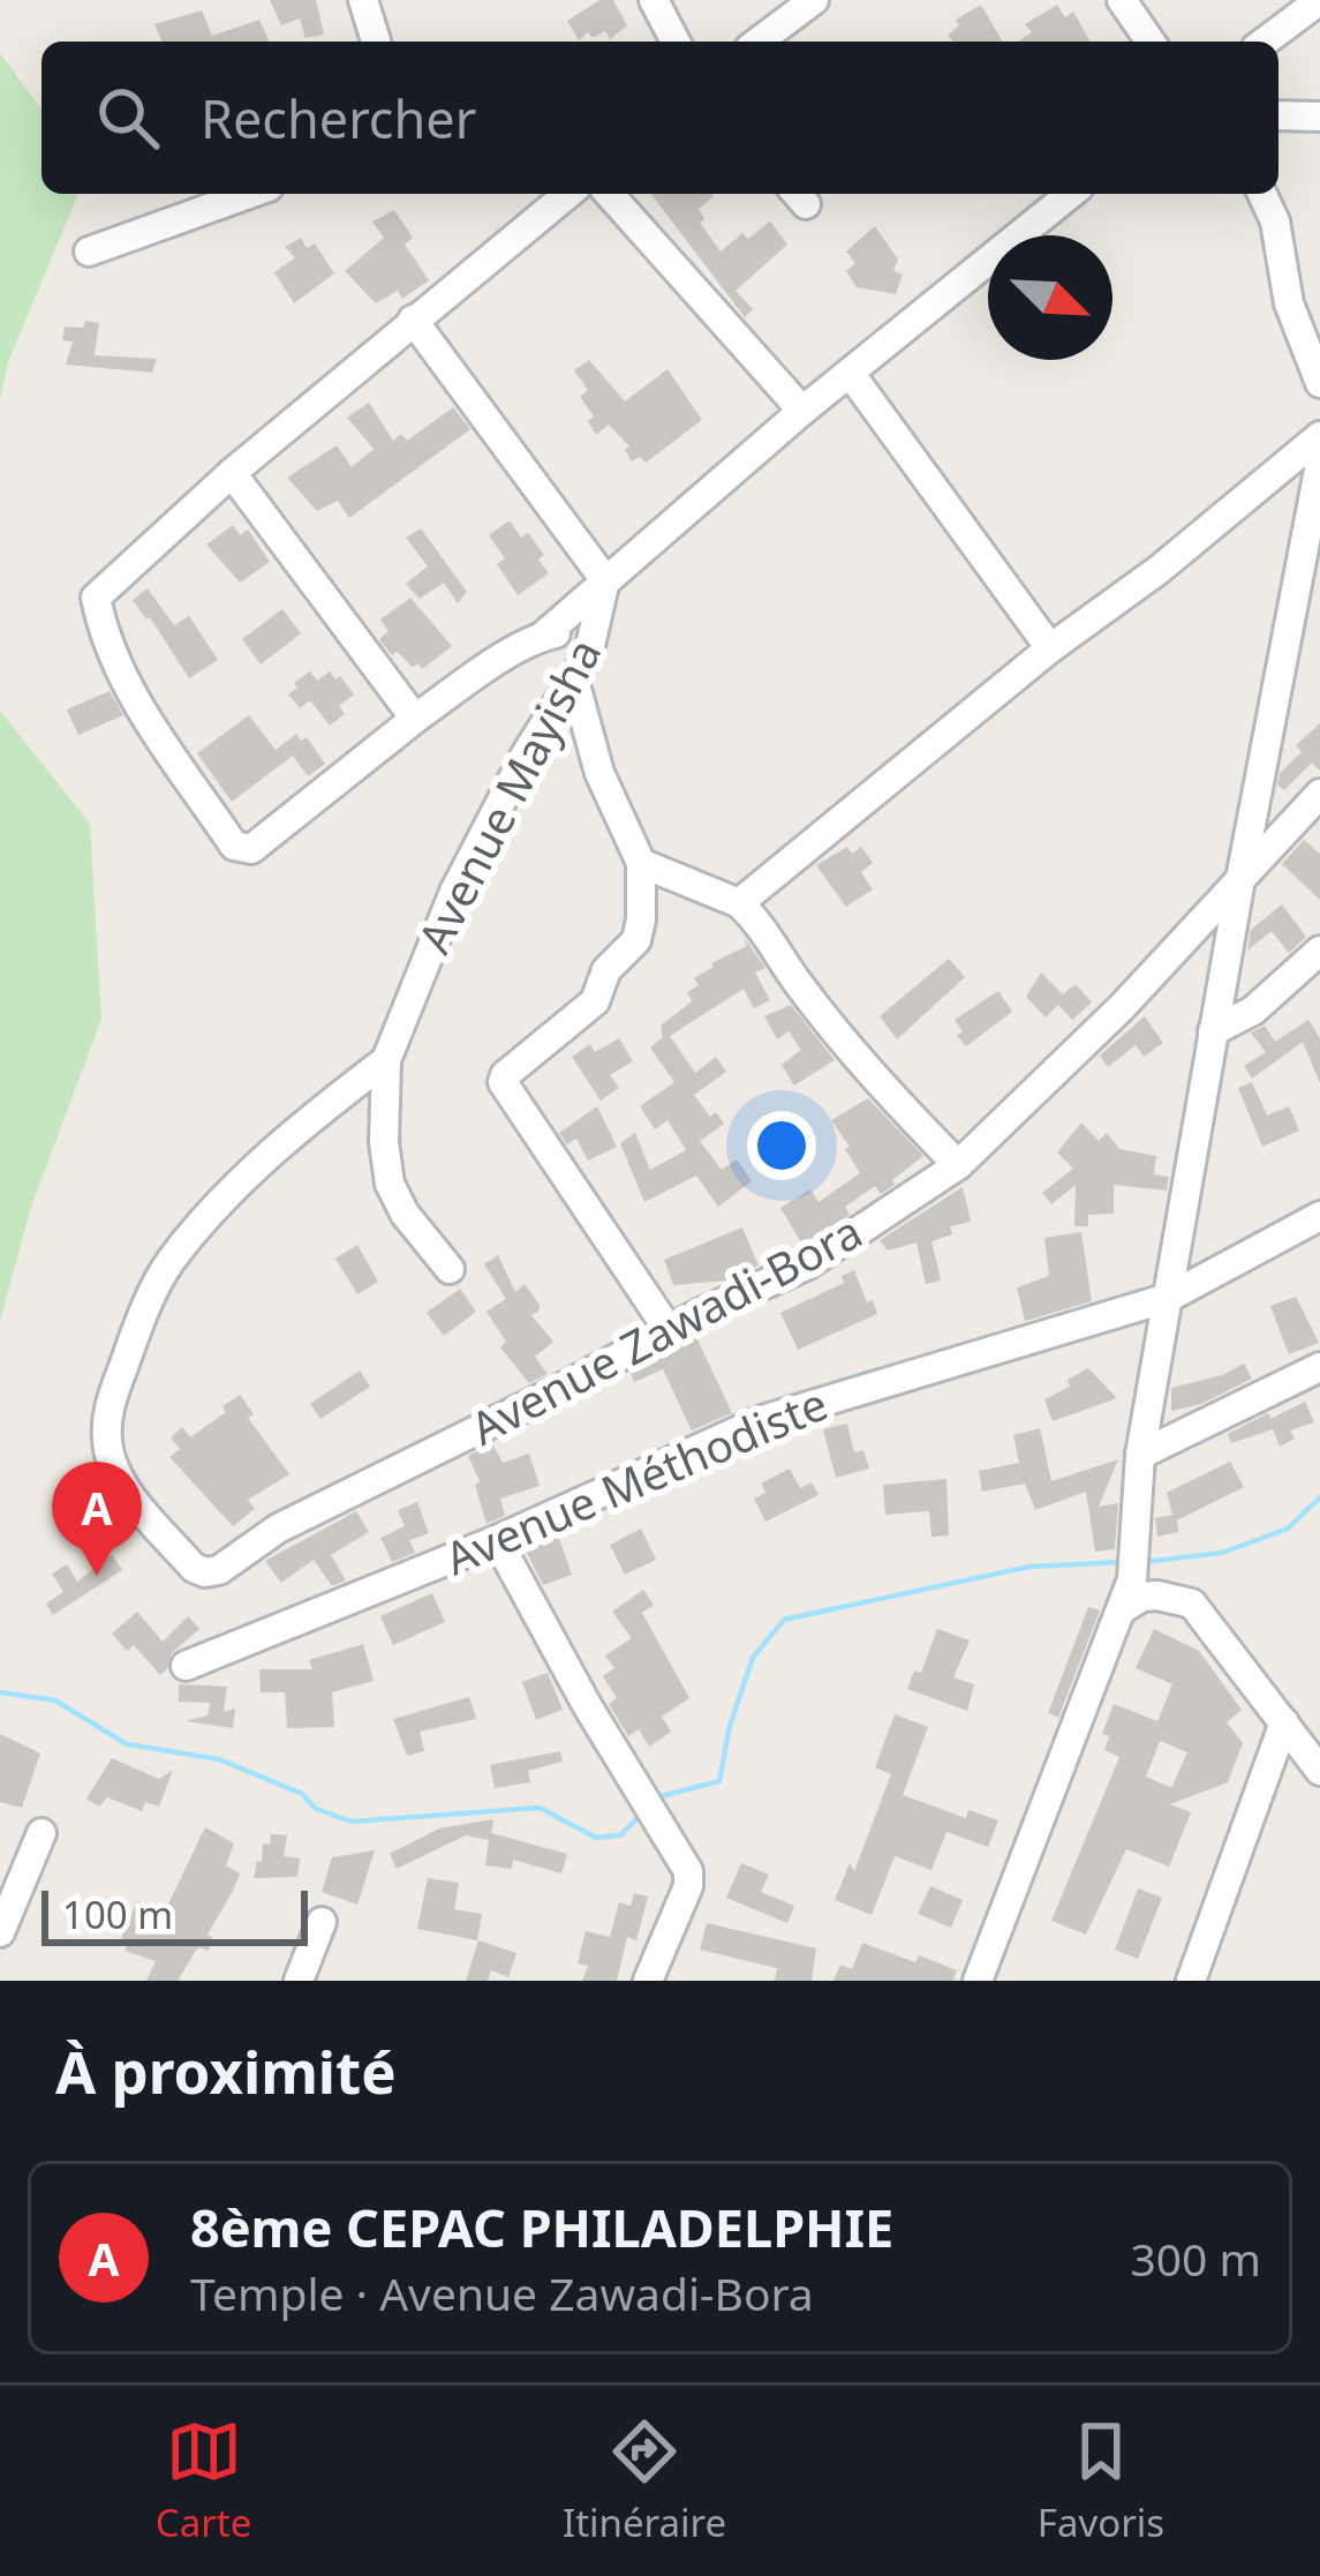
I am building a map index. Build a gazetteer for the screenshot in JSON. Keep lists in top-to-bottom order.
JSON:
{
  "streets": {
    "street": ["Avenue Mayisha", "Avenue Zawadi-Bora", "Avenue Méthodiste"]
  },
  "crossings": [
    ["Avenue Mayisha", "Avenue Zawadi-Bora"]
  ],
  "scale_bar": "100 m",
  "north": "bottom right",
  "page": {
    "search": "Rechercher",
    "pins": "A",
    "scale": "100 m",
    "heading": "À proximité",
    "list": [
      {
        "mark": "A",
        "name": "8ème CEPAC PHILADELPHIE",
        "note": "Temple · Avenue Zawadi-Bora",
        "value": "300 m"
      }
    ],
    "nav": ["Carte", "Itinéraire", "Favoris"]
  }
}
